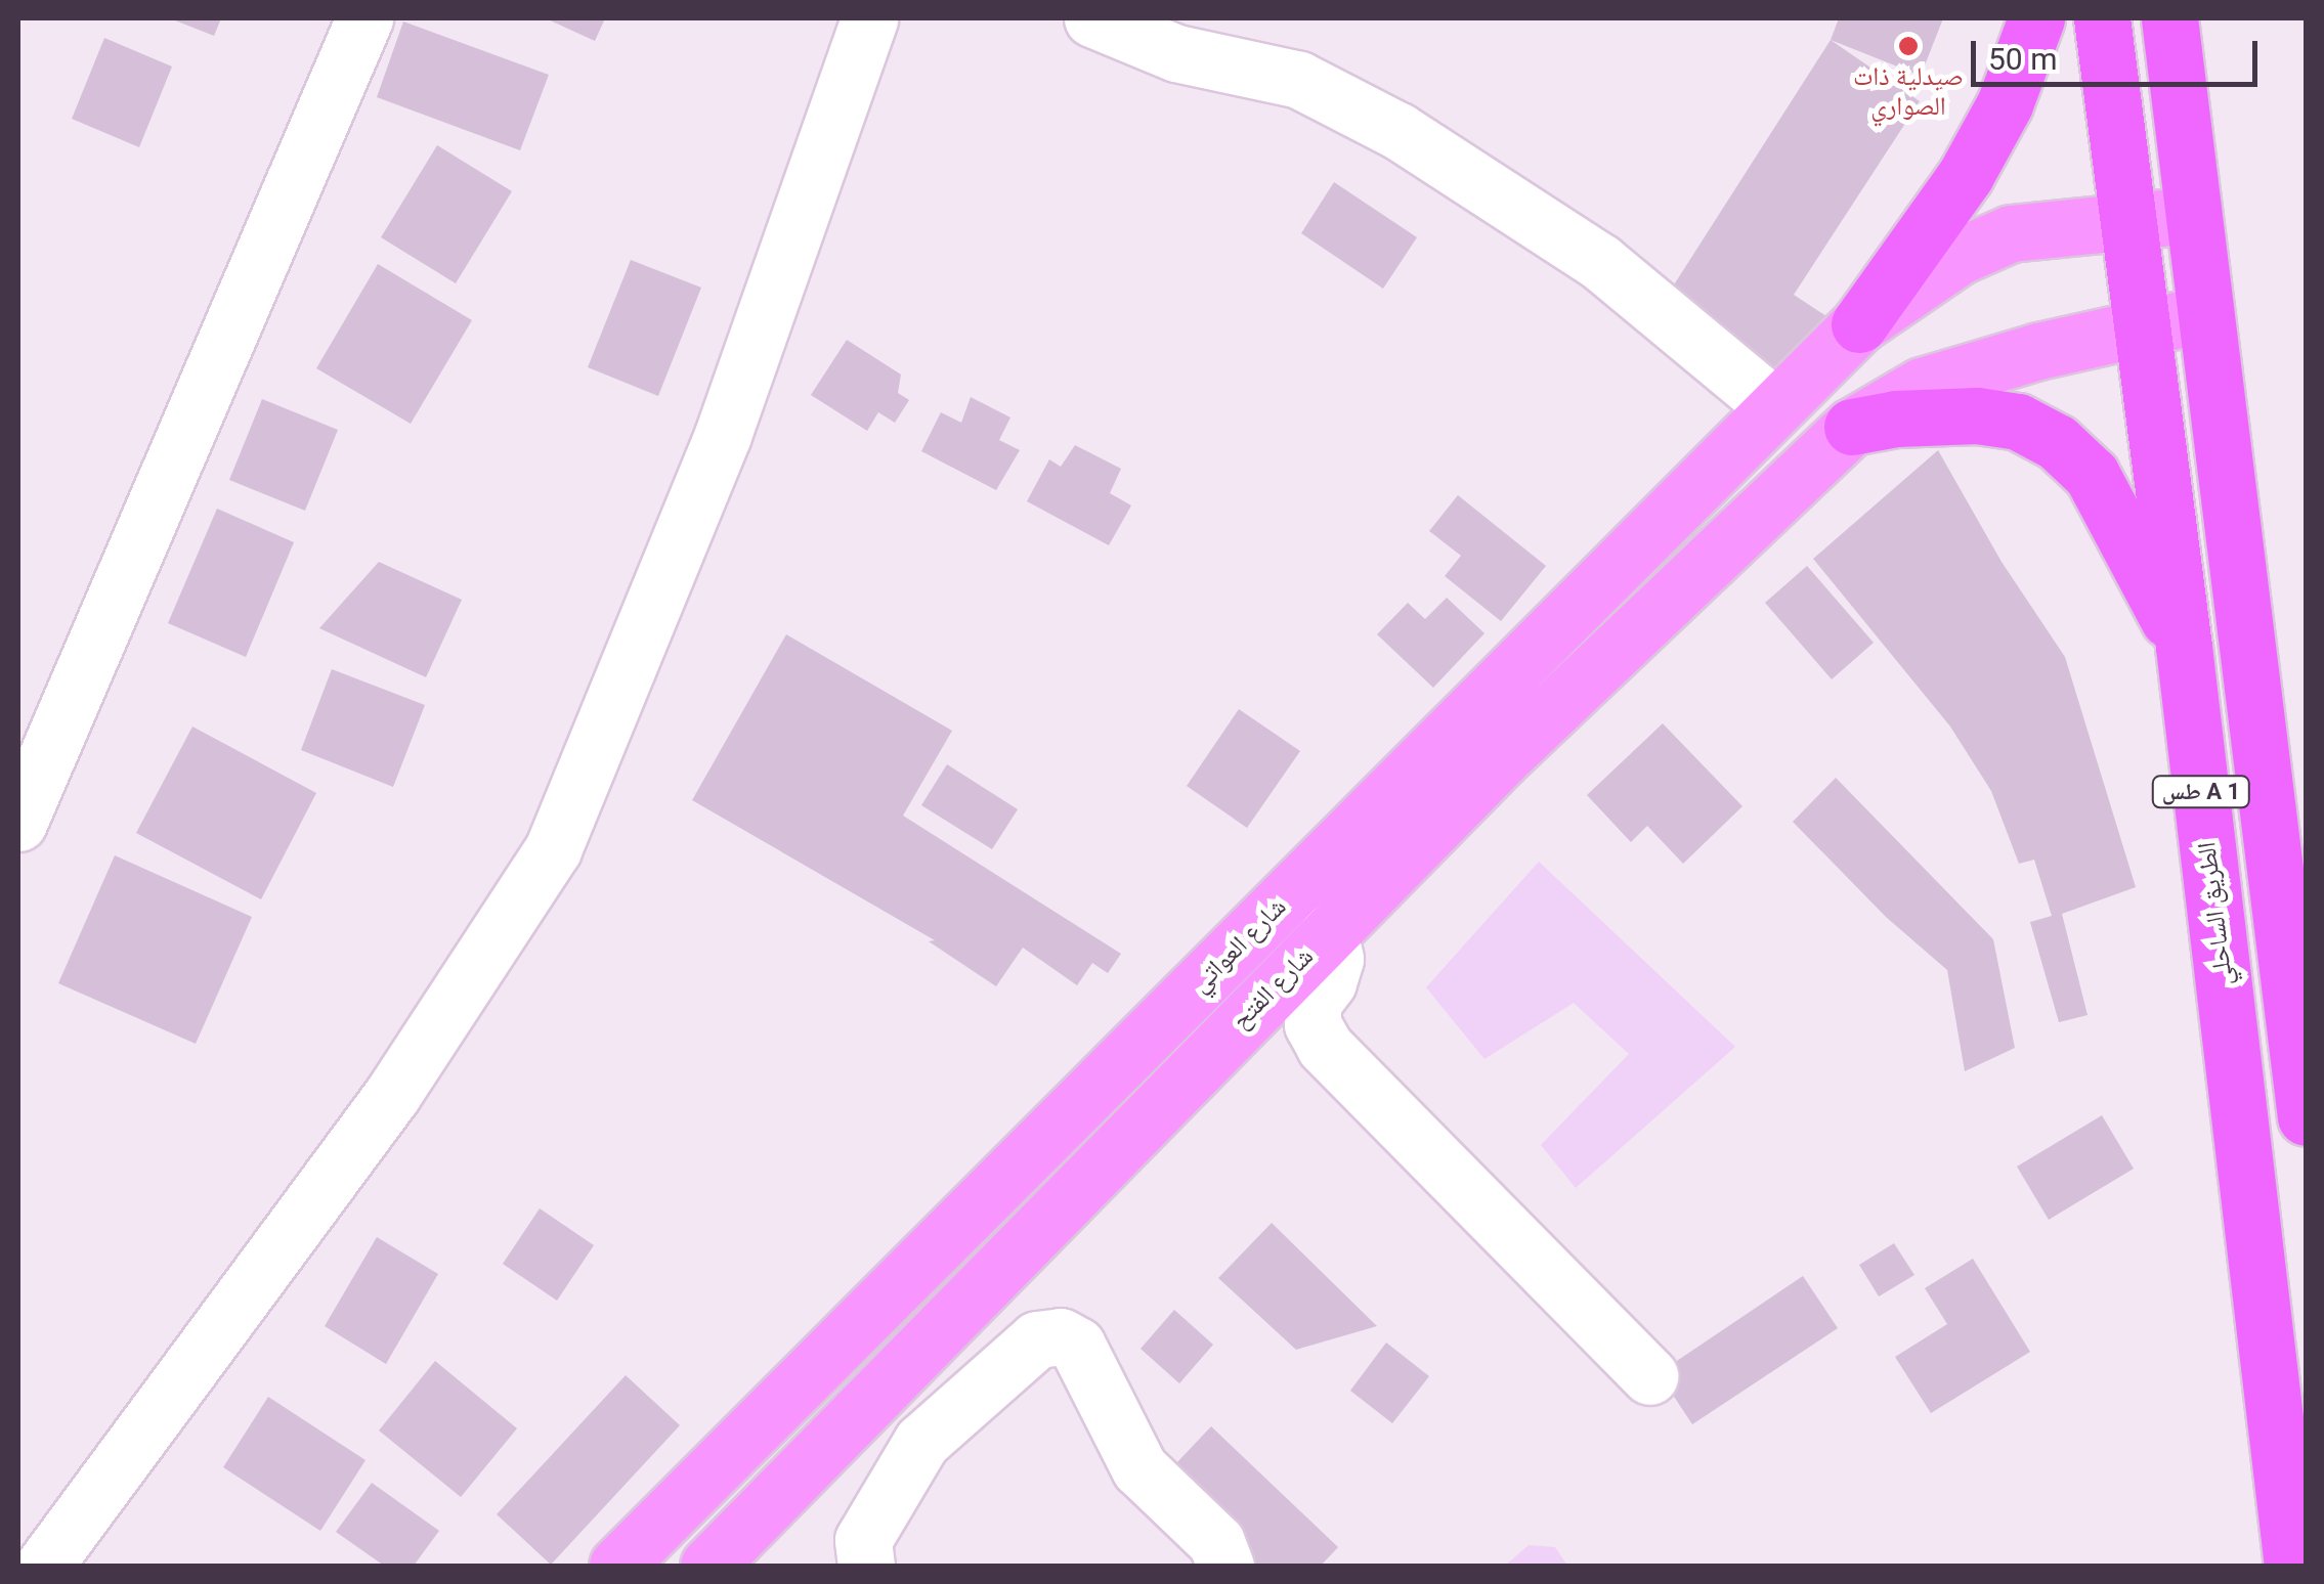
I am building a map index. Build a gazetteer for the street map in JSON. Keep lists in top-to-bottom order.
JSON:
{
  "streets": {
    "highway": ["طس A 1", "الطريق الساحلي"],
    "main road": ["شارع العواتي", "شارع الفتح"]
  },
  "crossings": [
    ["طس A 1", "شارع العواتي"],
    ["طس A 1", "شارع الفتح"],
    ["الطريق الساحلي", "شارع العواتي"],
    ["الطريق الساحلي", "شارع الفتح"]
  ],
  "places": ["صيدلية ذات الصواري"],
  "scale_bar": "50 m"
}
